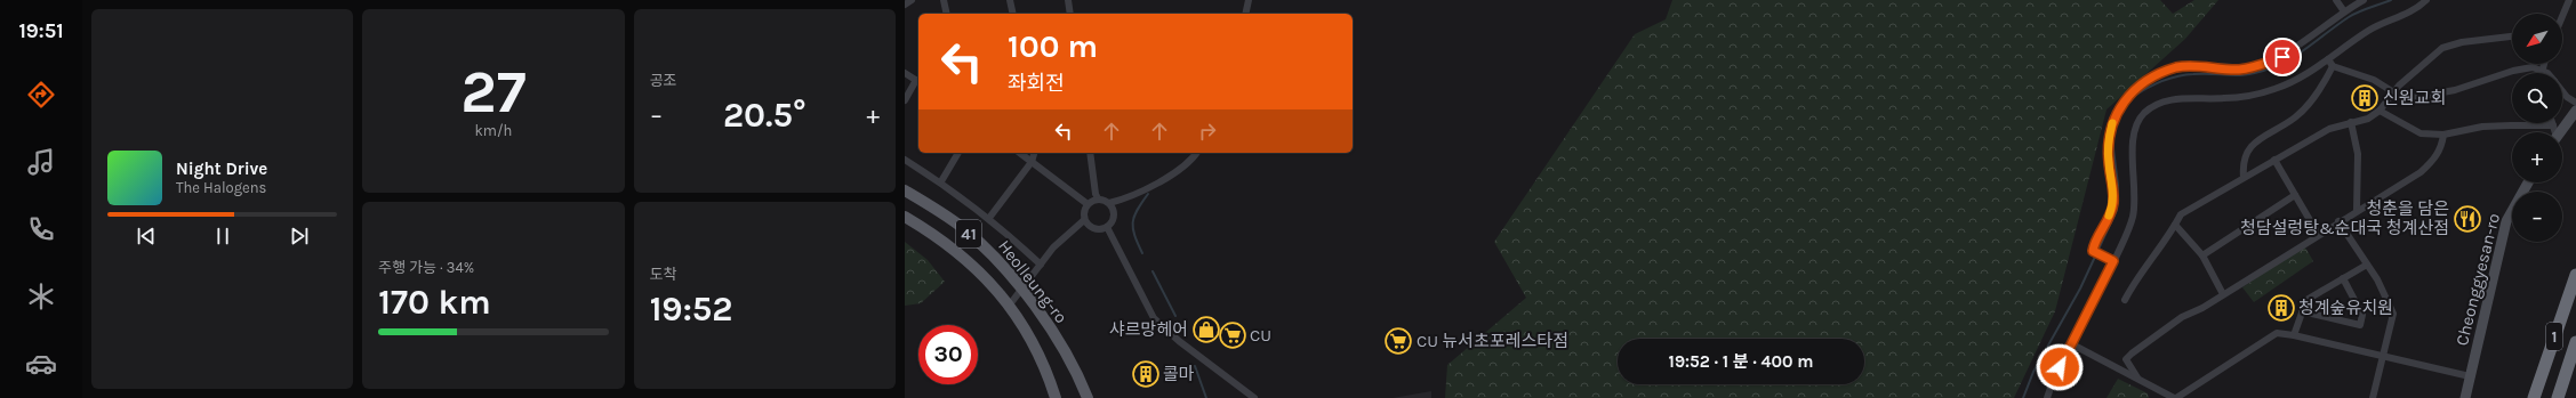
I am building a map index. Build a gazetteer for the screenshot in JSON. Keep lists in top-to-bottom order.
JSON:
{
  "streets": {
    "highway": ["1"],
    "main road": ["41", "Heolleung-ro"],
    "street": ["Cheonggyesan-ro"]
  },
  "places": {
    "building": ["신원교회", "청계숲유치원", "콜마"],
    "restaurant": ["청춘을 담은 청담설렁탕&순대국 청계산점"],
    "shop": ["샤르망헤어"],
    "supermarket": ["CU", "CU 뉴서초포레스타점"]
  },
  "north": "bottom left",
  "page": {
    "tabs": "19:51",
    "tile": [
      ["27", "km/h"],
      "공조",
      ["주행 가능 · 34%", "170 km"],
      ["도착", "19:52"]
    ],
    "map_buttons": ["+", "−"],
    "turn": ["100 m", "좌회전"],
    "heat": ["−", "20.5°", "+"],
    "song": ["Night Drive", "The Halogens"],
    "limit": "30",
    "trip": "19:52 · 1 분 · 400 m"
  }
}
